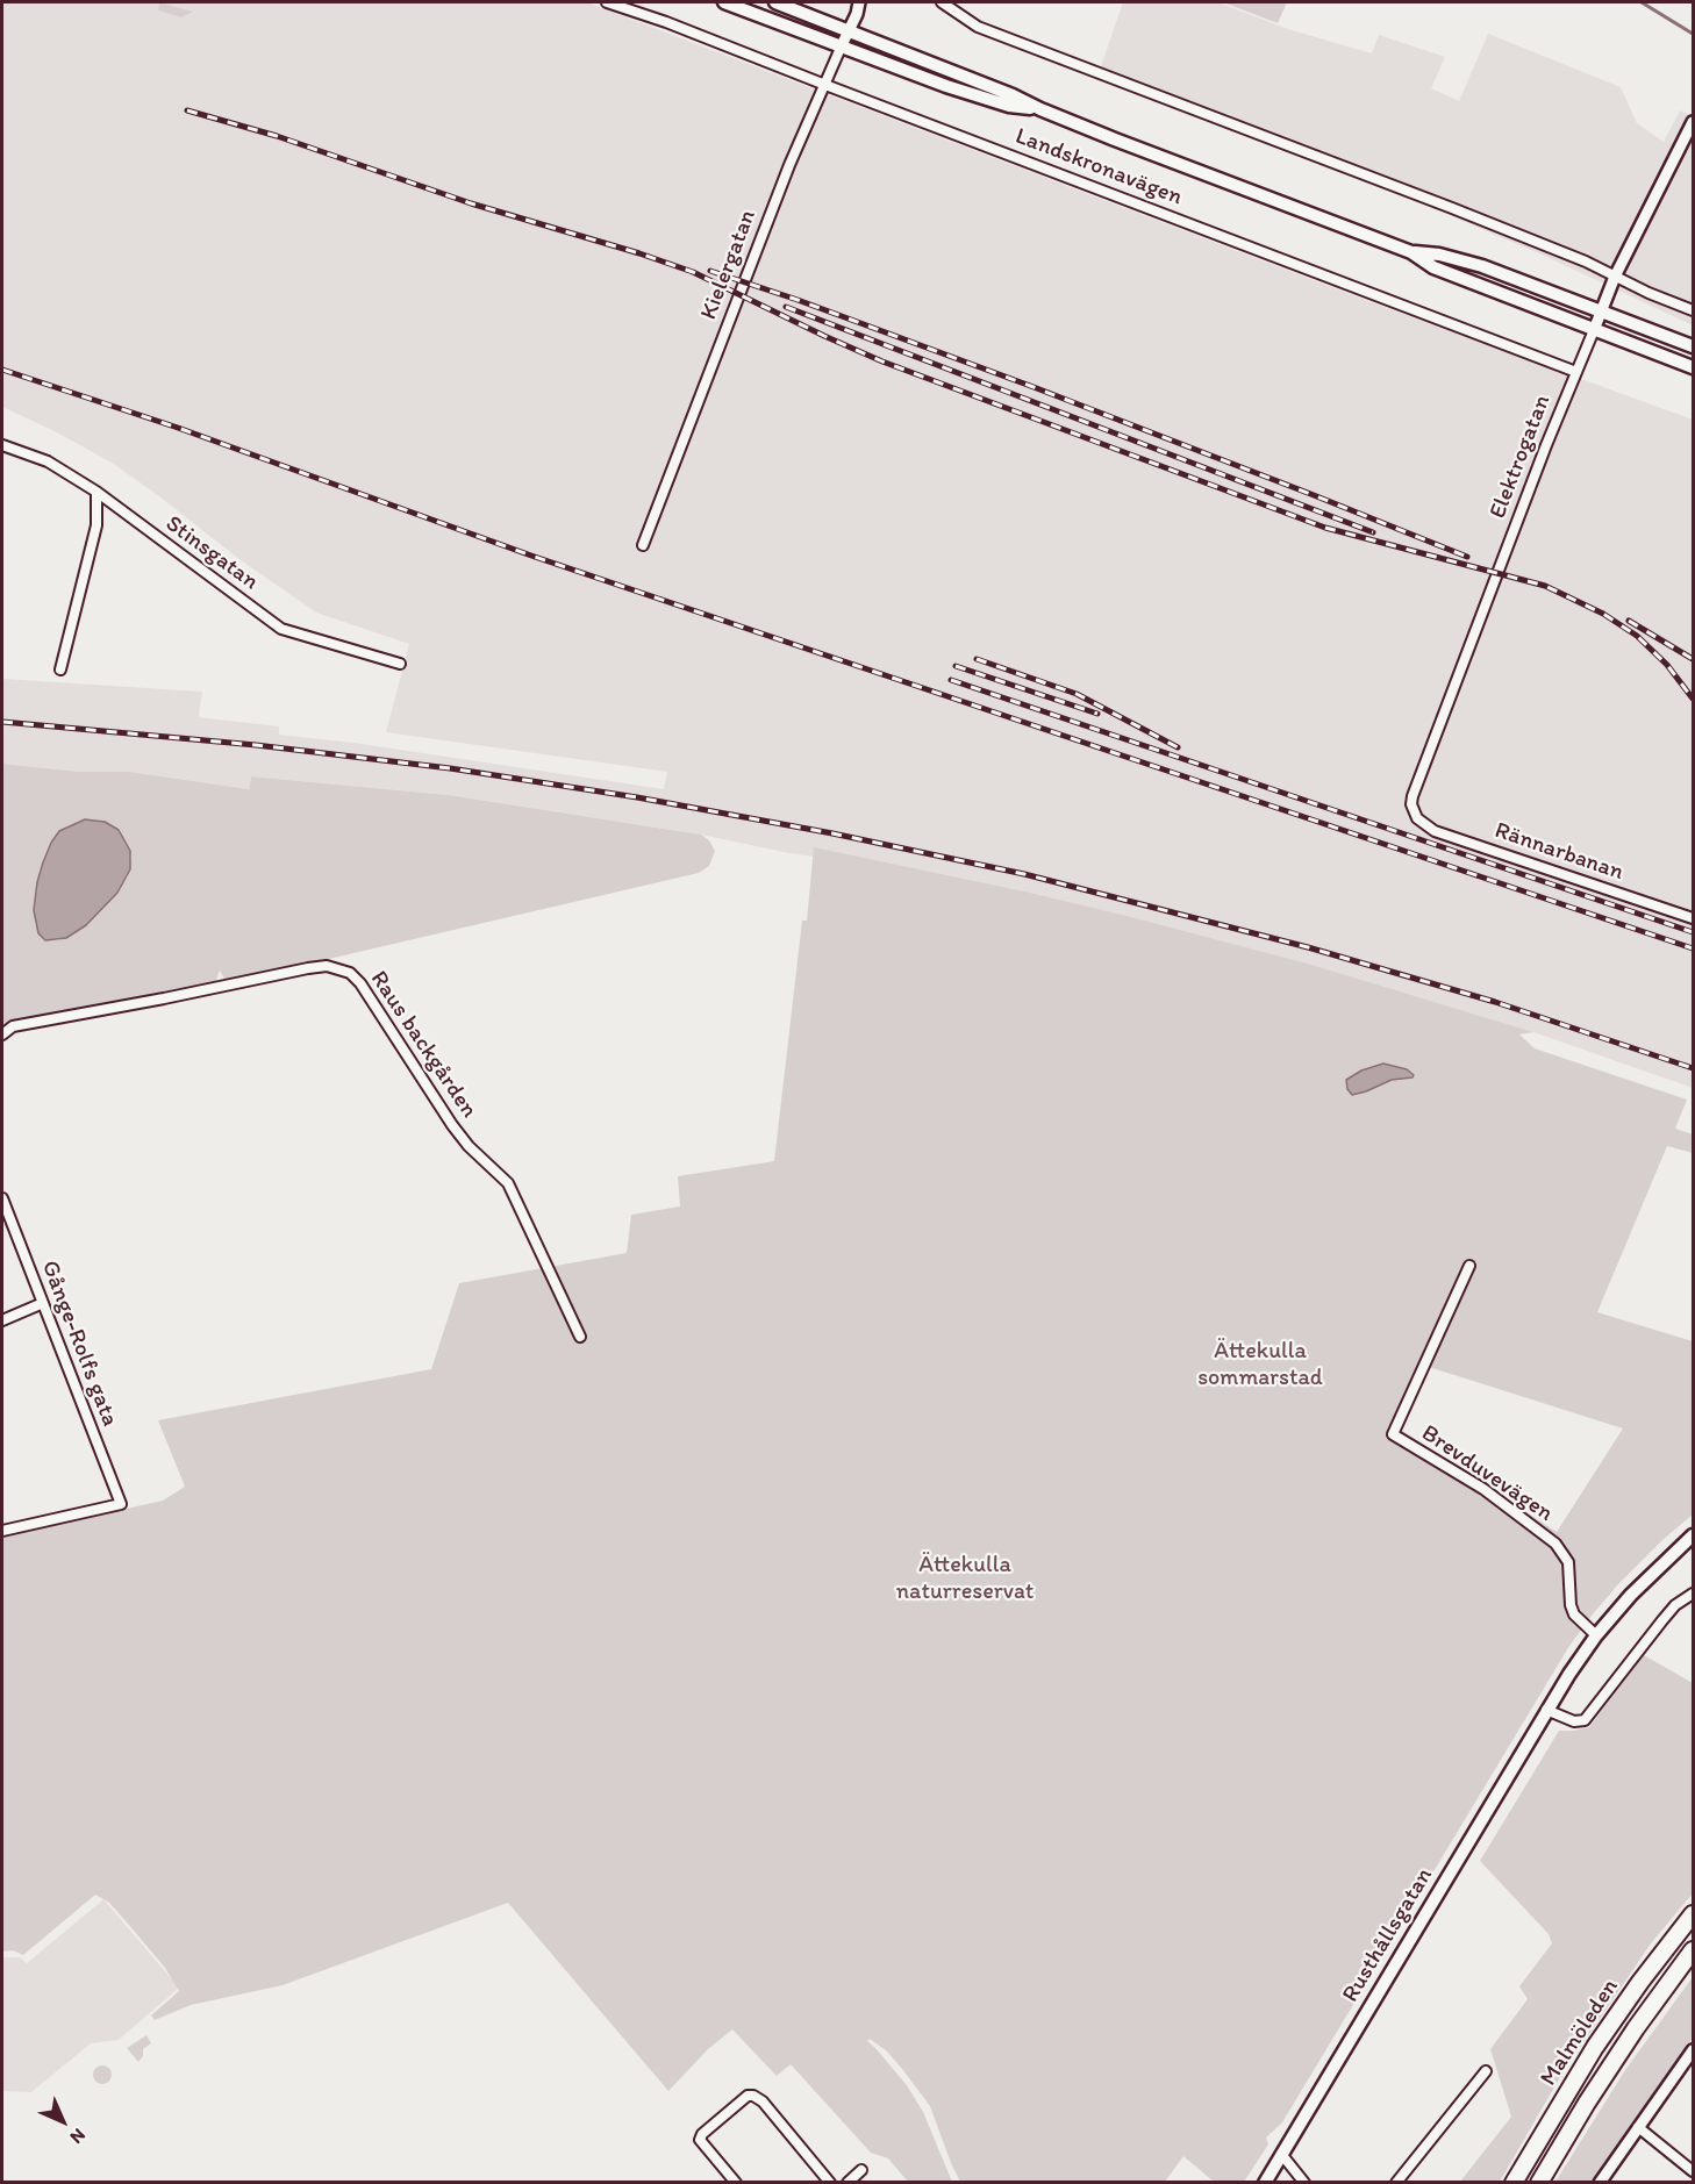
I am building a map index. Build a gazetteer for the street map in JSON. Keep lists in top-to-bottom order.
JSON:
{
  "streets": {
    "highway": ["Malmöleden"],
    "main road": ["Landskronavägen", "Rusthållsgatan"],
    "street": [
      "Kielergatan",
      "Elektrogatan",
      "Stinsgatan",
      "Rännarbanan",
      "Raus backgården",
      "Gånge-Rolfs gata",
      "Brevduvevägen"
    ]
  },
  "crossings": [
    ["Landskronavägen", "Kielergatan"],
    ["Landskronavägen", "Elektrogatan"],
    ["Elektrogatan", "Rännarbanan"],
    ["Brevduvevägen", "Rusthållsgatan"]
  ],
  "parks": ["Ättekulla sommarstad", "Ättekulla naturreservat"],
  "north": "bottom right"
}
